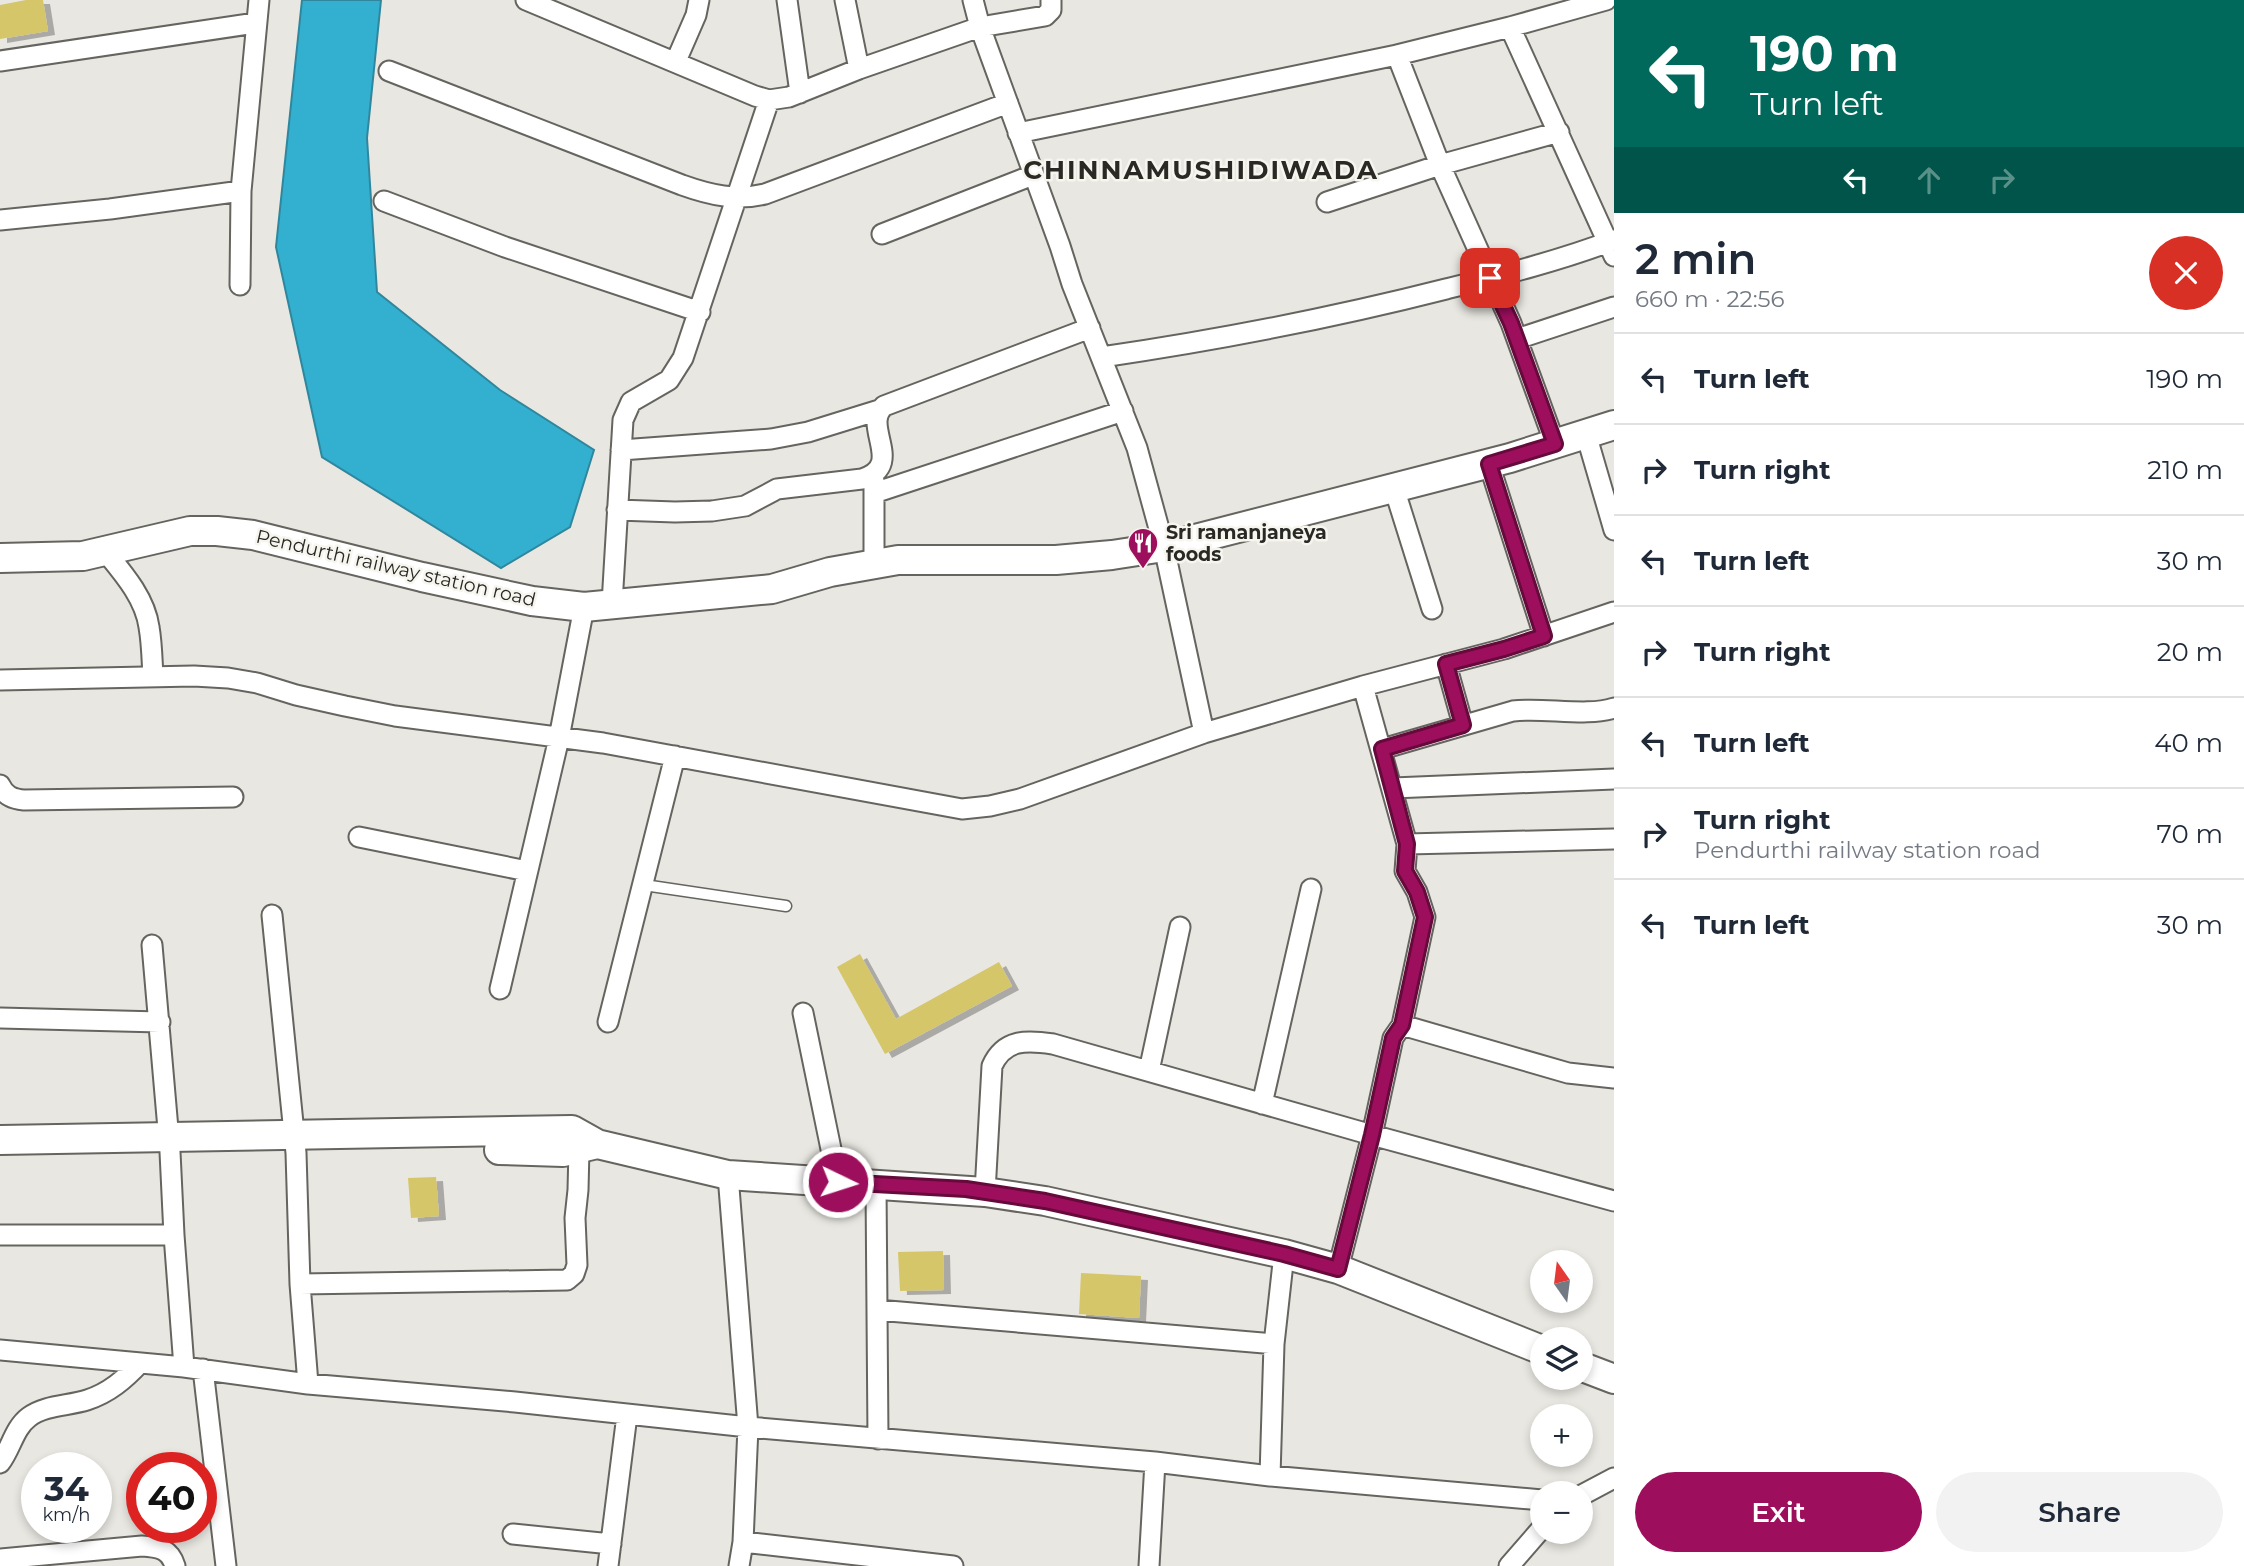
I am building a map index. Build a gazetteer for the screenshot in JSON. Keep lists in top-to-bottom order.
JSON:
{
  "streets": {
    "street": ["Pendurthi railway station road"]
  },
  "districts": ["CHINNAMUSHIDIWADA"],
  "places": {
    "restaurant": ["Sri ramanjaneya foods"]
  },
  "north": "top",
  "page": {
    "turn": ["190 m", "Turn left"],
    "heading": ["2 min", "660 m · 22:56"],
    "list": [
      {
        "name": "Turn left",
        "value": "190 m"
      },
      {
        "name": "Turn right",
        "value": "210 m"
      },
      {
        "name": "Turn left",
        "value": "30 m"
      },
      {
        "name": "Turn right",
        "value": "20 m"
      },
      {
        "name": "Turn left",
        "value": "40 m"
      },
      {
        "name": "Turn right",
        "note": "Pendurthi railway station road",
        "value": "70 m"
      },
      {
        "name": "Turn left",
        "value": "30 m"
      }
    ],
    "map_buttons": ["+", "−"],
    "speed": "34 km/h",
    "limit": "40",
    "buttons": ["Exit", "Share"]
  }
}
